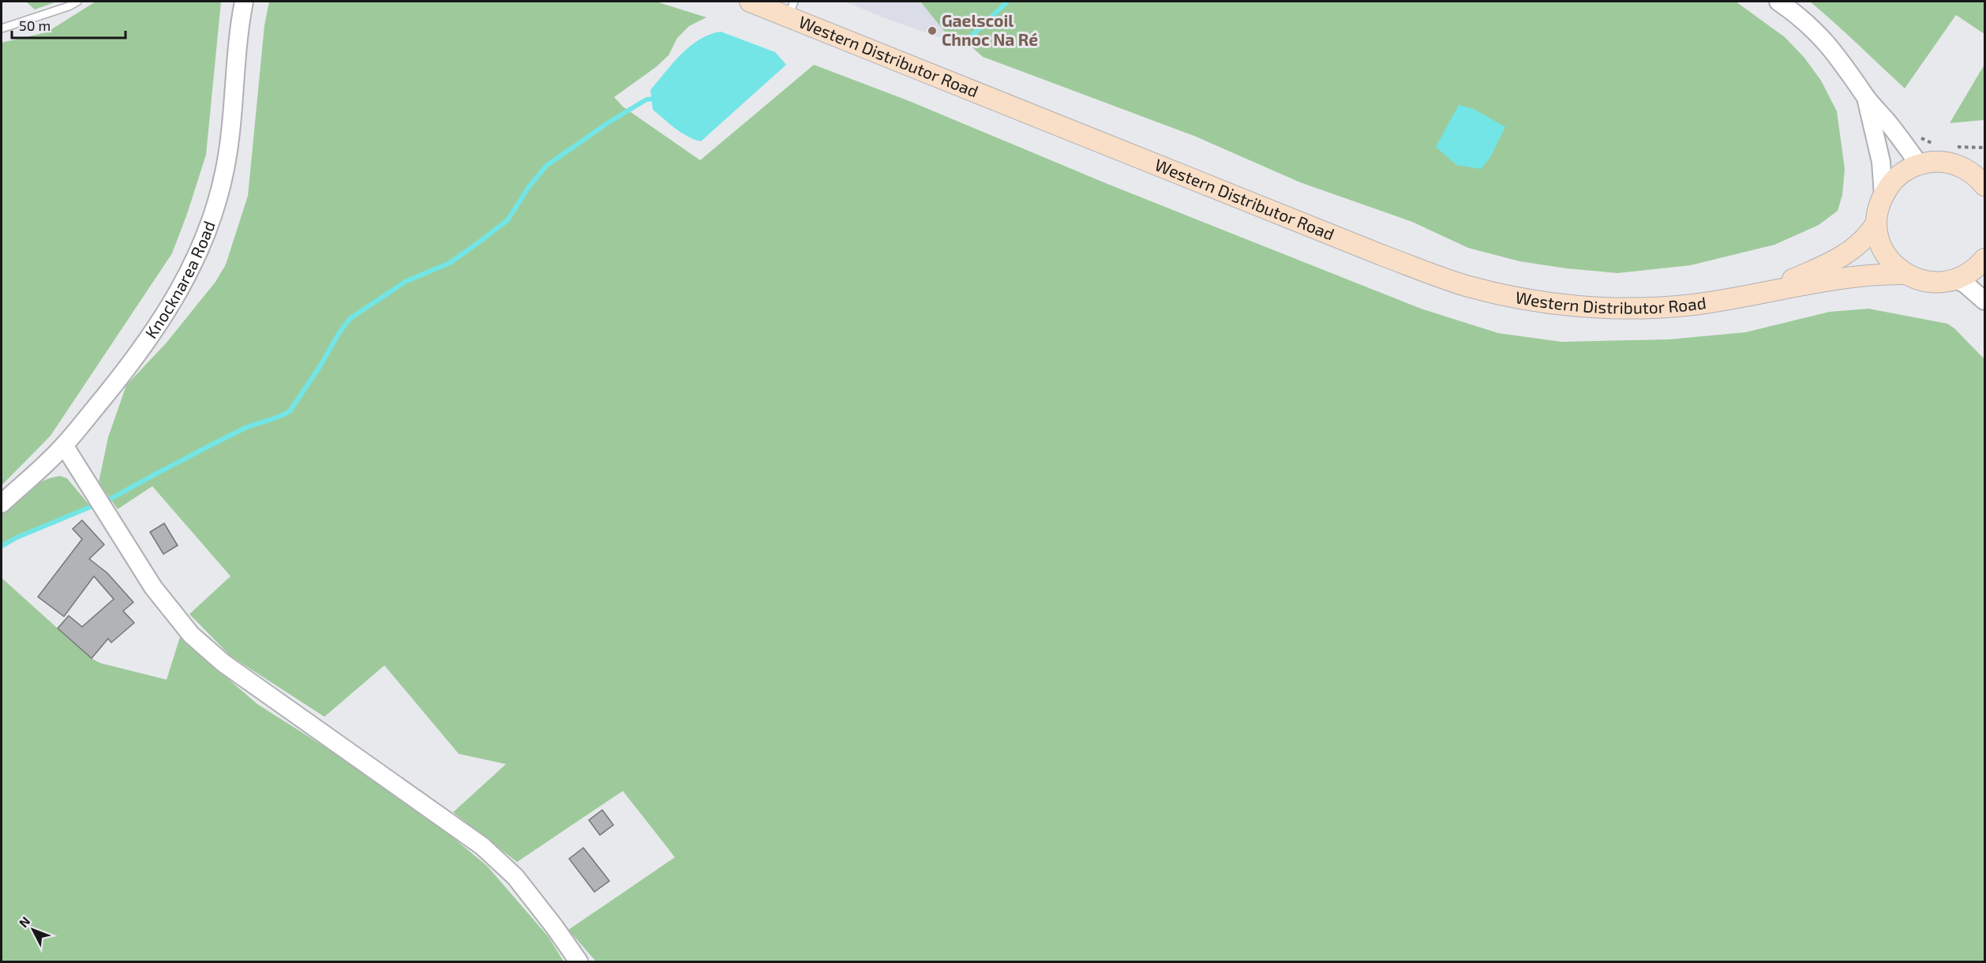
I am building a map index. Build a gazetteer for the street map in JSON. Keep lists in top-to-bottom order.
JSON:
{
  "streets": {
    "main road": ["Western Distributor Road"],
    "street": ["Knocknarea Road"]
  },
  "places": ["Gaelscoil Chnoc Na Ré"],
  "scale_bar": "50 m",
  "north": "top left"
}
